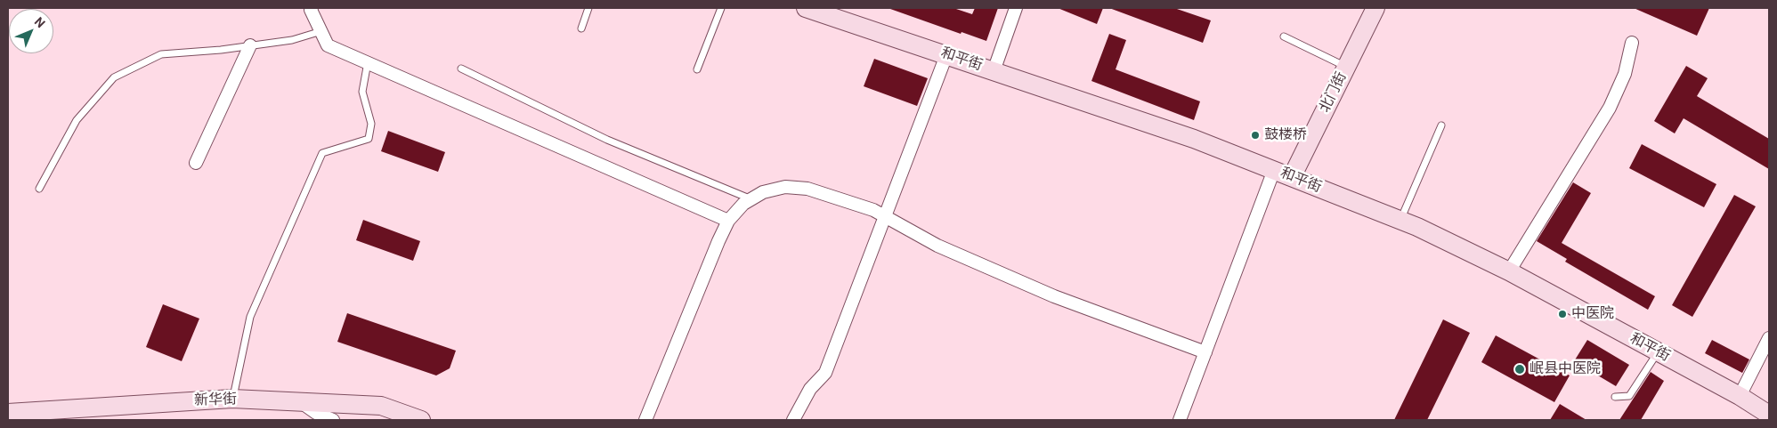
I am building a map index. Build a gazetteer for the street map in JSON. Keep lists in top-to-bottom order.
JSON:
{
  "streets": {
    "main road": ["和平街", "北门街", "新华街"]
  },
  "crossings": [
    ["和平街", "北门街"]
  ],
  "places": ["鼓楼桥", "中医院", "岷县中医院"],
  "north": "top right"
}
